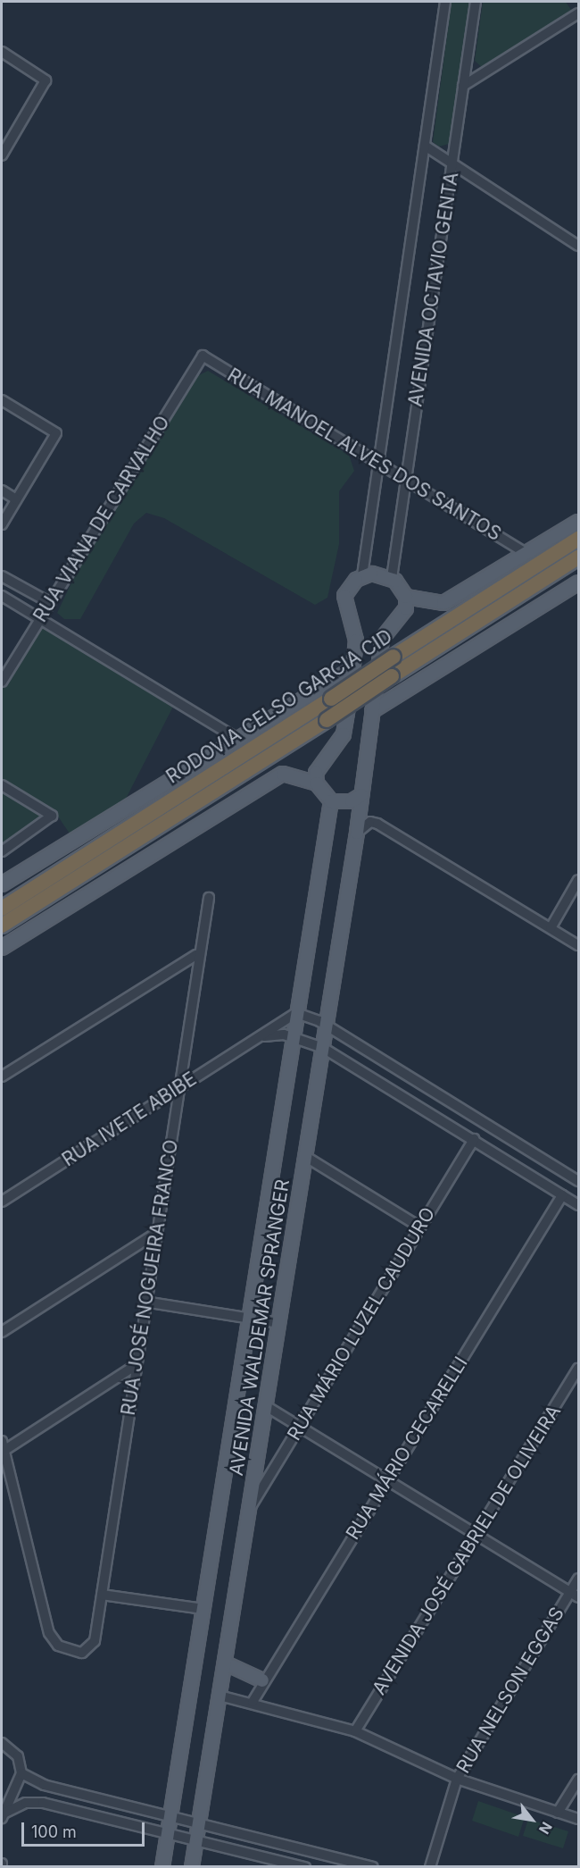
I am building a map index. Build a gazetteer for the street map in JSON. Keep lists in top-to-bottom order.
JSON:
{
  "streets": {
    "highway": ["RODOVIA CELSO GARCIA CID"],
    "main road": ["AVENIDA WALDEMAR SPRANGER"],
    "street": [
      "AVENIDA OCTAVIO GENTA",
      "RUA MANOEL ALVES DOS SANTOS",
      "RUA VIANA DE CARVALHO",
      "RUA IVETE ABIBE",
      "RUA JOSÉ NOGUEIRA FRANCO",
      "RUA MÁRIO LUZEL CAUDURO",
      "RUA MÁRIO CECARELLI",
      "AVENIDA JOSÉ GABRIEL DE OLIVEIRA",
      "RUA NELSON EGGAS"
    ]
  },
  "crossings": [
    ["AVENIDA OCTAVIO GENTA", "RUA MANOEL ALVES DOS SANTOS"],
    ["RUA MANOEL ALVES DOS SANTOS", "RUA VIANA DE CARVALHO"],
    ["RUA IVETE ABIBE", "RUA JOSÉ NOGUEIRA FRANCO"],
    ["RUA IVETE ABIBE", "AVENIDA WALDEMAR SPRANGER"],
    ["RUA MÁRIO LUZEL CAUDURO", "AVENIDA WALDEMAR SPRANGER"]
  ],
  "scale_bar": "100 m",
  "north": "bottom right"
}
